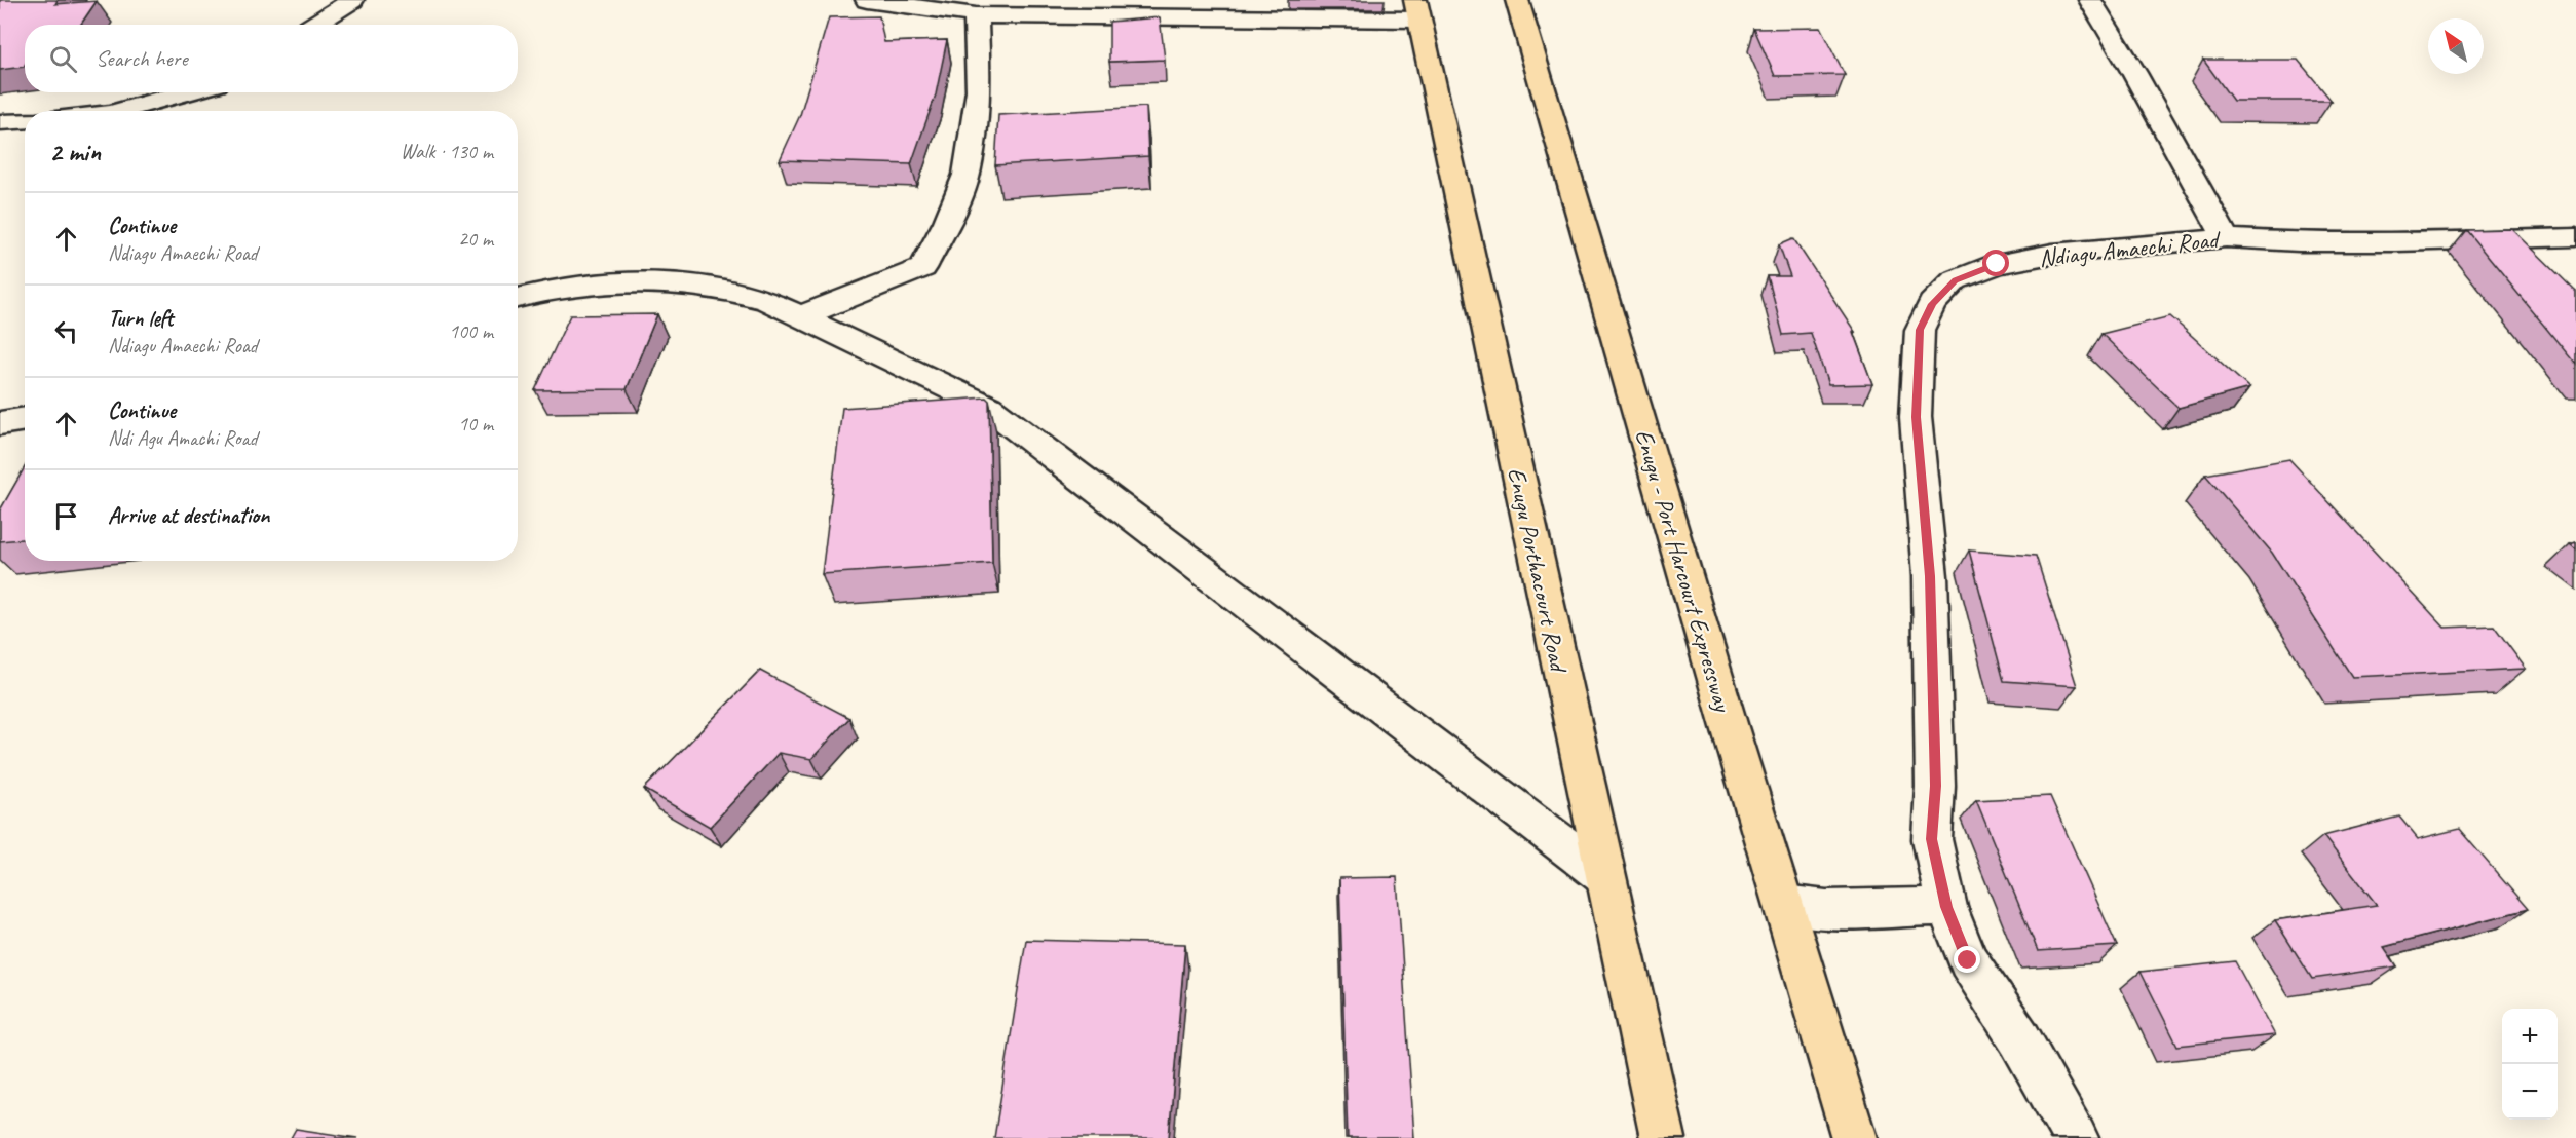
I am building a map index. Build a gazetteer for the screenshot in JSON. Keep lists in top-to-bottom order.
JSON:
{
  "streets": {
    "highway": ["Enugu Porthacourt Road", "Enugu - Port Harcourt Expressway"],
    "street": ["Ndiagu Amaechi Road"]
  },
  "north": "top left",
  "page": {
    "search": "Search here",
    "heading": ["2 min", "Walk · 130 m"],
    "list": [
      ["Continue", "Ndiagu Amaechi Road", "20 m"],
      ["Turn left", "Ndiagu Amaechi Road", "100 m"],
      ["Continue", "Ndi Agu Amachi Road", "10 m"],
      "Arrive at destination"
    ],
    "map_buttons": ["+", "−"]
  }
}
